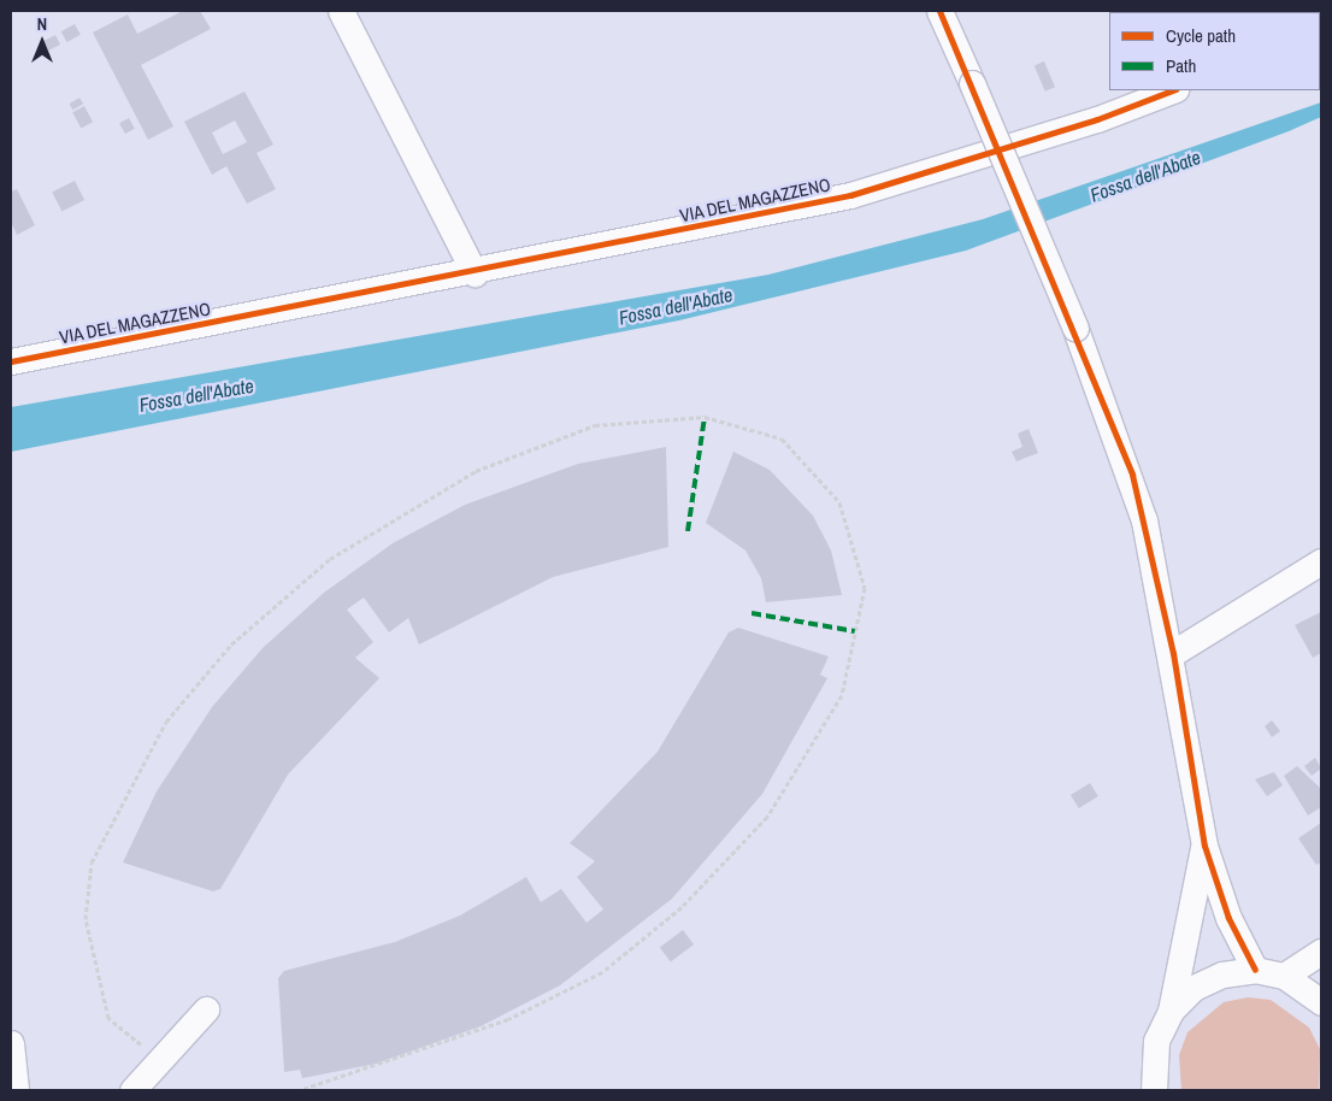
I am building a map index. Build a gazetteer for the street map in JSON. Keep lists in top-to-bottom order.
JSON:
{
  "streets": {
    "street": ["VIA DEL MAGAZZENO"]
  },
  "water": ["Fossa dell'Abate"],
  "legend": ["Cycle path", "Path"],
  "north": "top"
}
